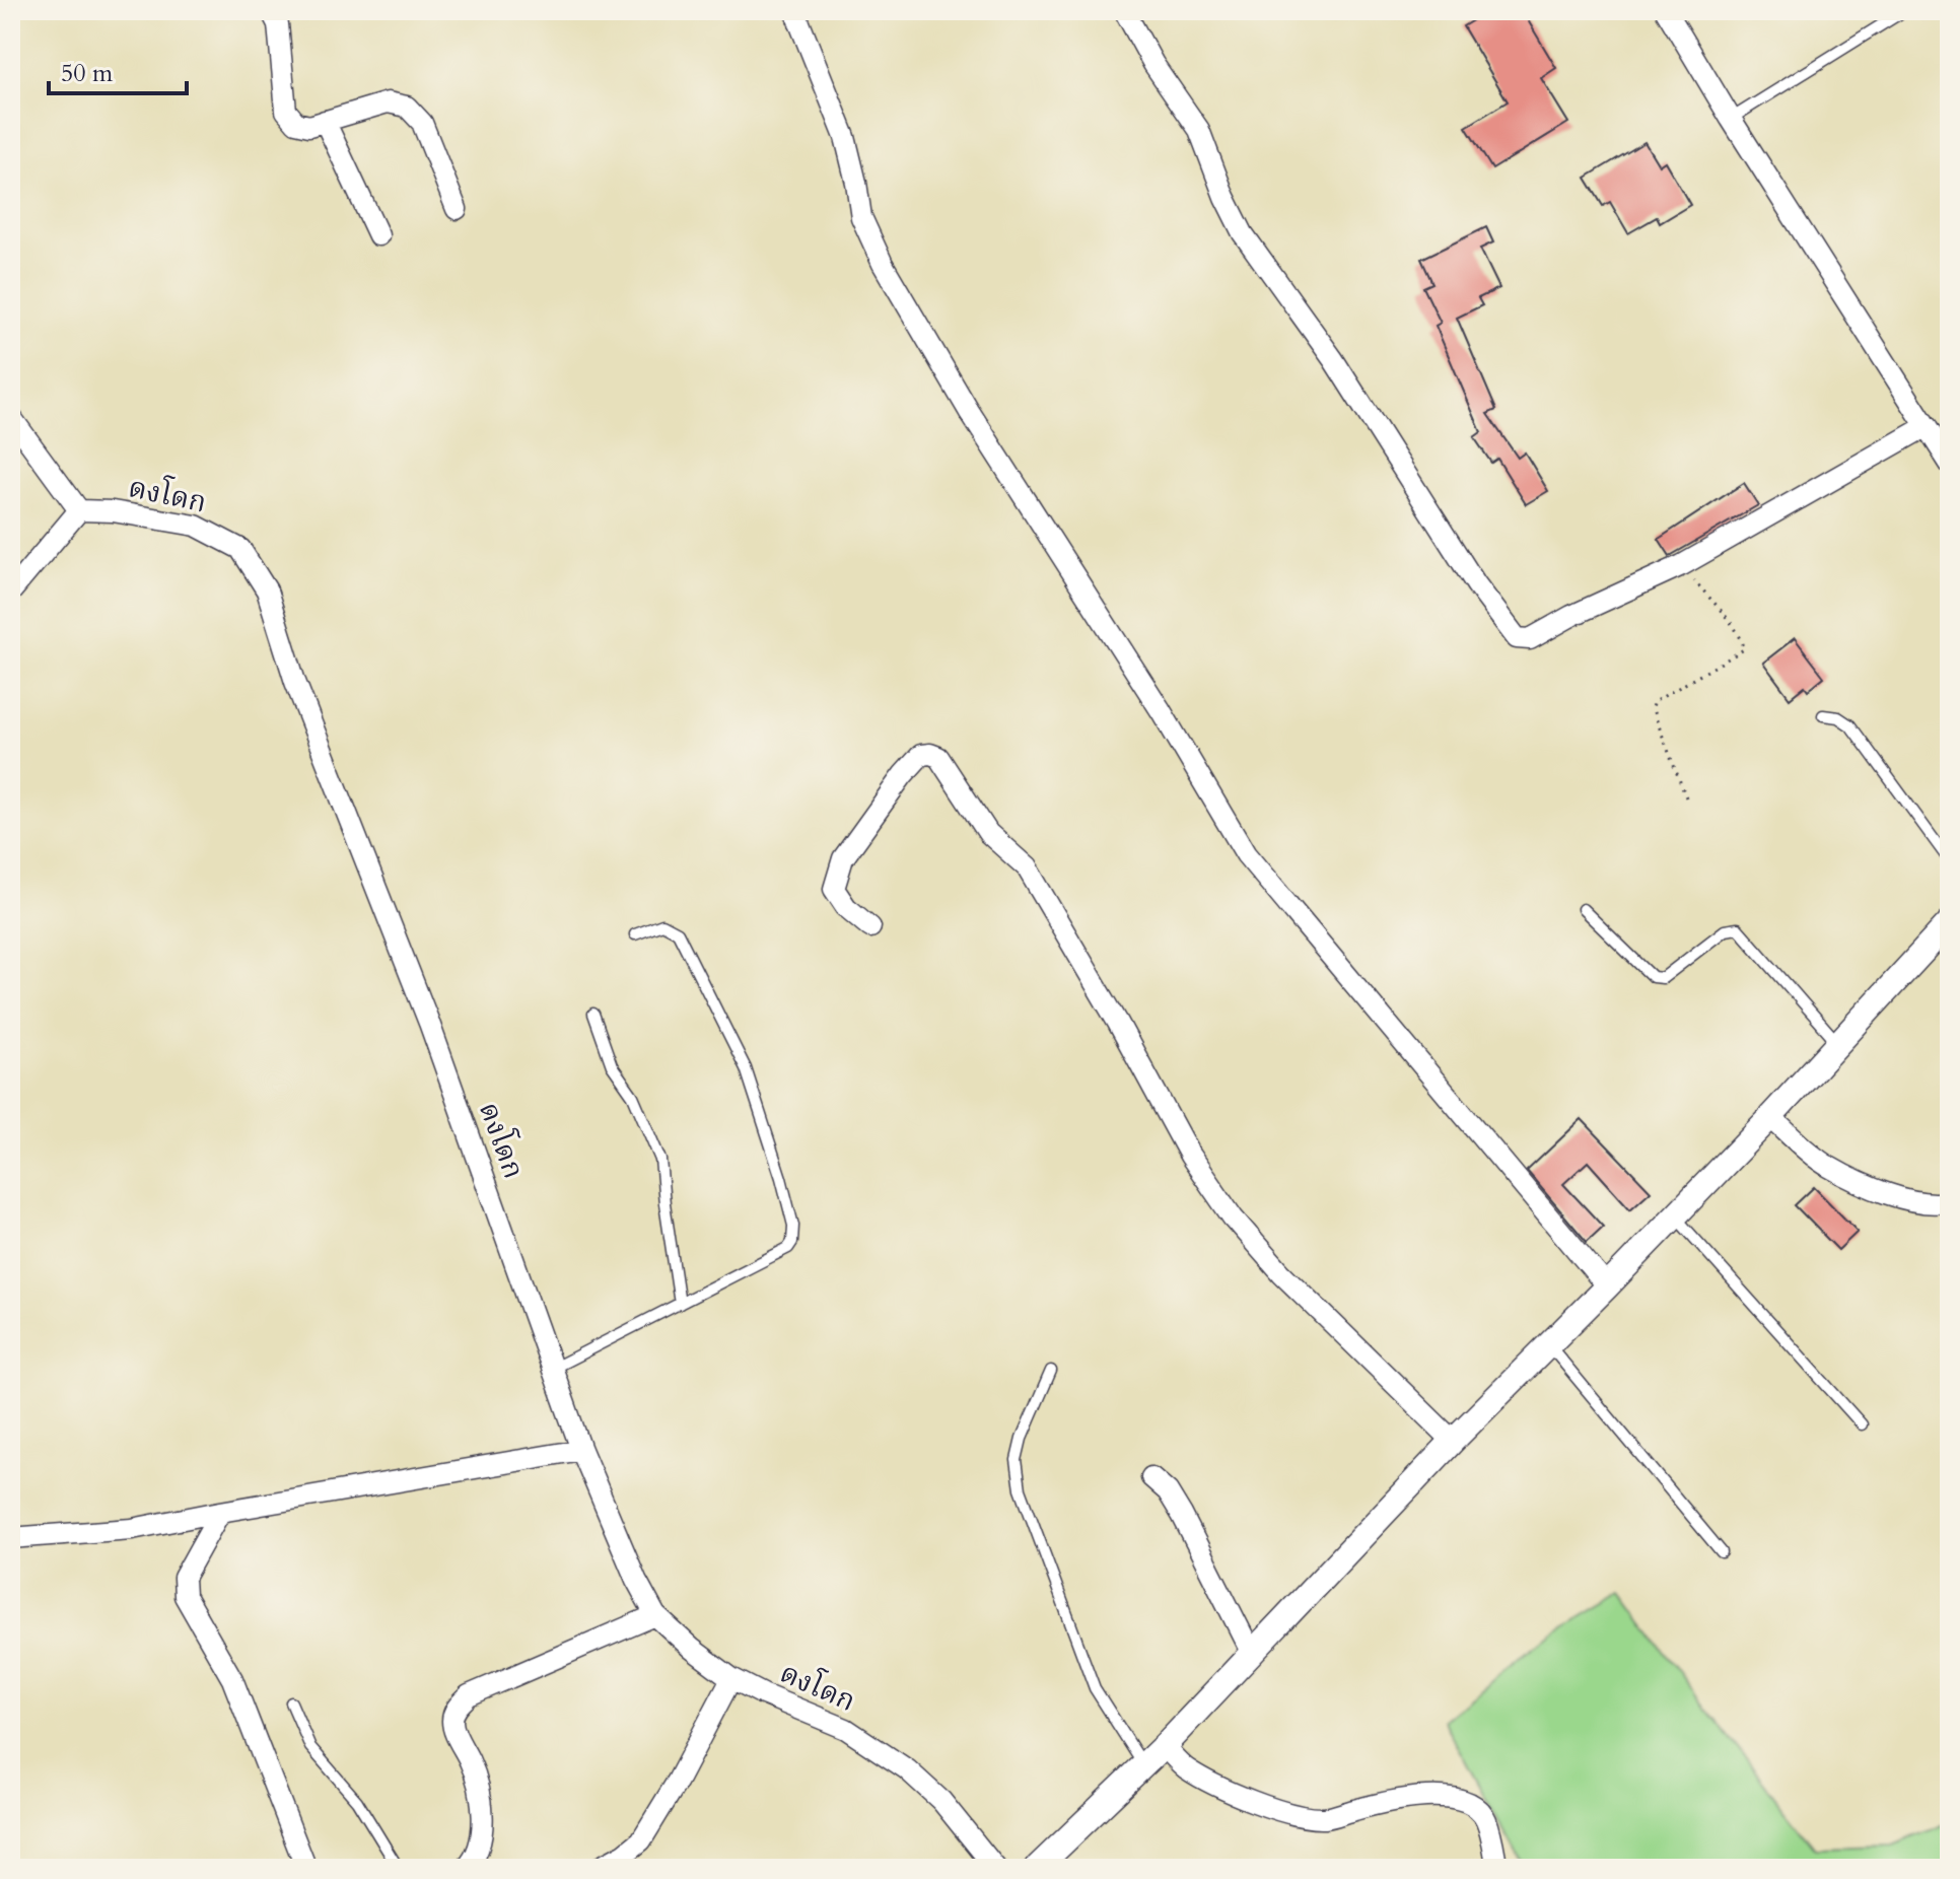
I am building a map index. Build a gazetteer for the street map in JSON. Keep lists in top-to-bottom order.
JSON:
{
  "streets": {
    "street": ["ดงโดก"]
  },
  "scale_bar": "50 m"
}
